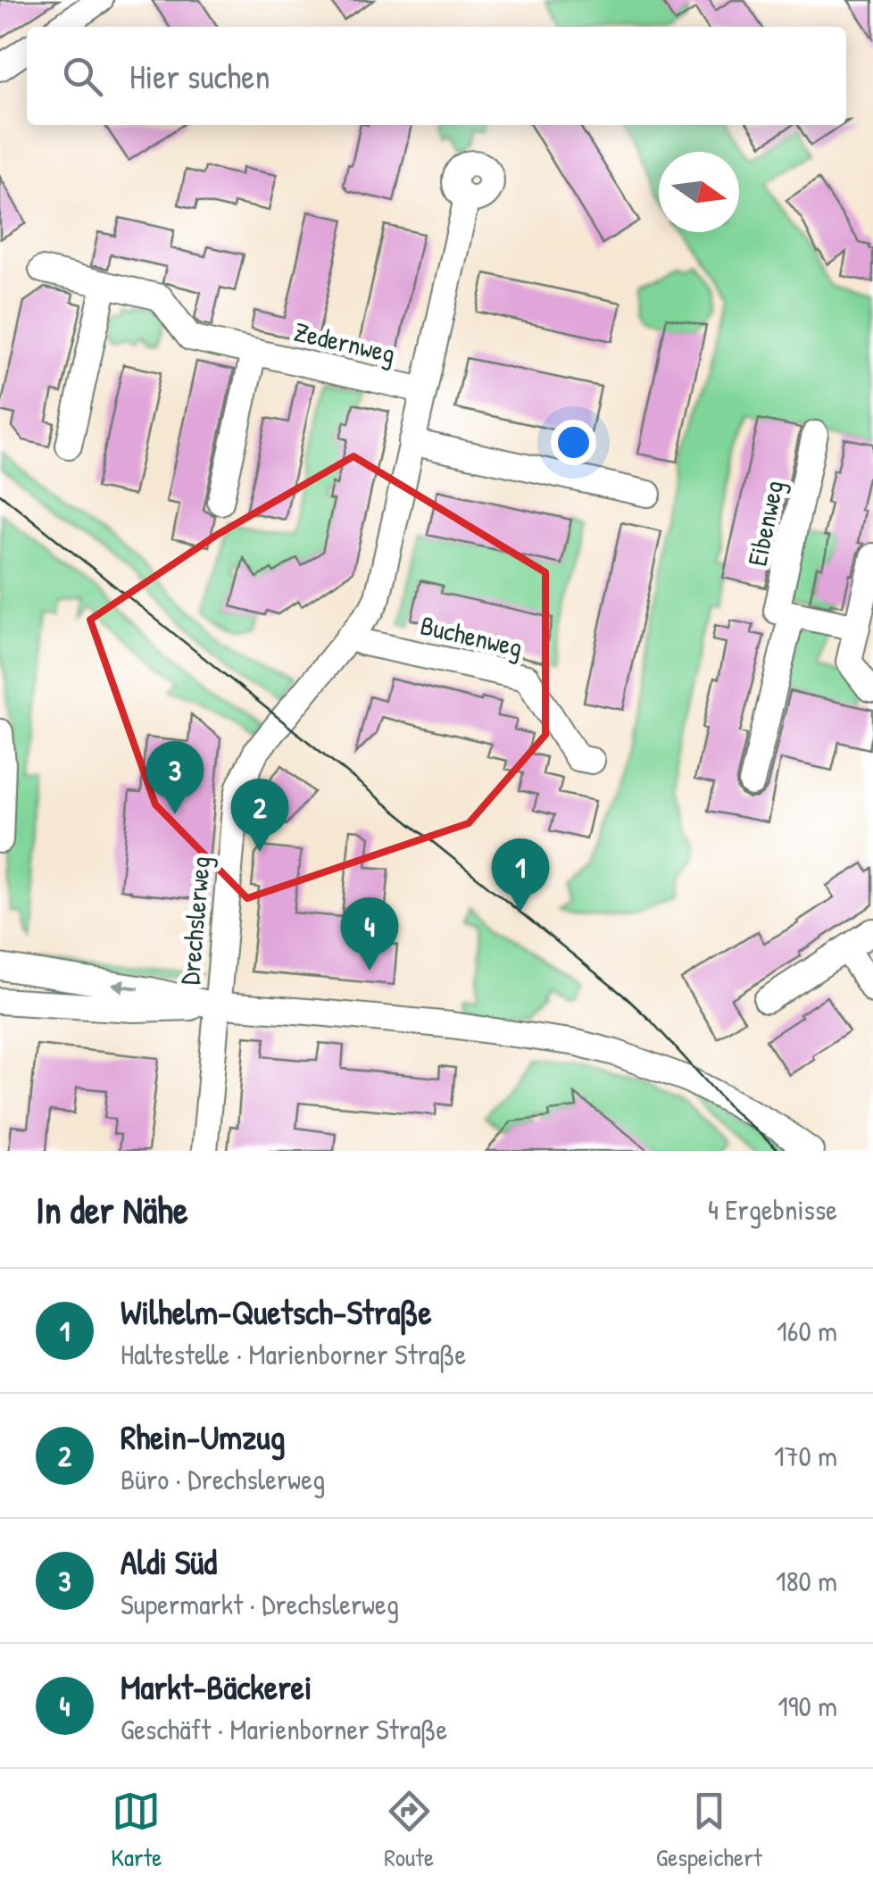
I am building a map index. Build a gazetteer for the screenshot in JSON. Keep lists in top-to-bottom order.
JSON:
{
  "streets": {
    "street": [
      "Zedernweg",
      "Eibenweg",
      "Buchenweg",
      "Drechslerweg"
    ]
  },
  "crossings": [
    ["Buchenweg", "Drechslerweg"]
  ],
  "north": "right",
  "page": {
    "search": "Hier suchen",
    "pins": [
      "3",
      "2",
      "1",
      "4"
    ],
    "heading": ["In der Nähe", "4 Ergebnisse"],
    "list": [
      {
        "mark": "1",
        "name": "Wilhelm-Quetsch-Straße",
        "note": "Haltestelle · Marienborner Straße",
        "value": "160 m"
      },
      {
        "mark": "2",
        "name": "Rhein-Umzug",
        "note": "Büro · Drechslerweg",
        "value": "170 m"
      },
      {
        "mark": "3",
        "name": "Aldi Süd",
        "note": "Supermarkt · Drechslerweg",
        "value": "180 m"
      },
      {
        "mark": "4",
        "name": "Markt-Bäckerei",
        "note": "Geschäft · Marienborner Straße",
        "value": "190 m"
      }
    ],
    "nav": ["Karte", "Route", "Gespeichert"]
  }
}
